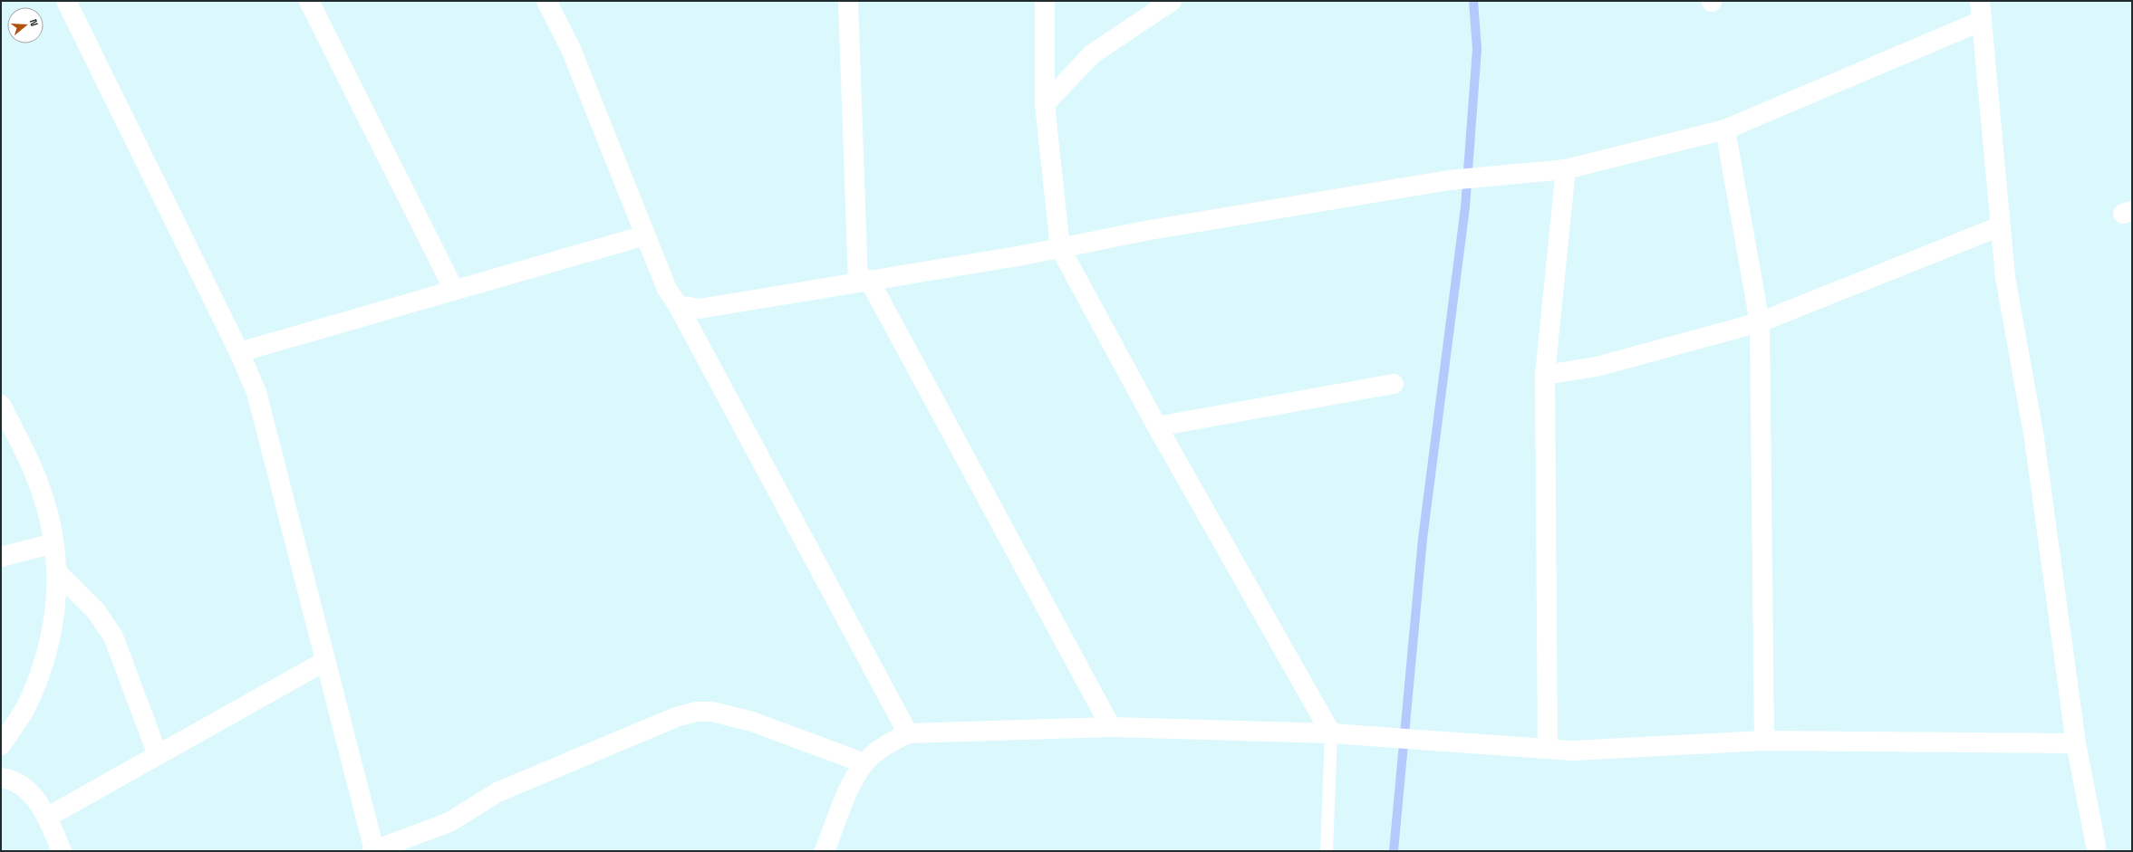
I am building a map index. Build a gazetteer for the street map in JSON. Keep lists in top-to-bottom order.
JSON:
{
  "north": "right"
}
